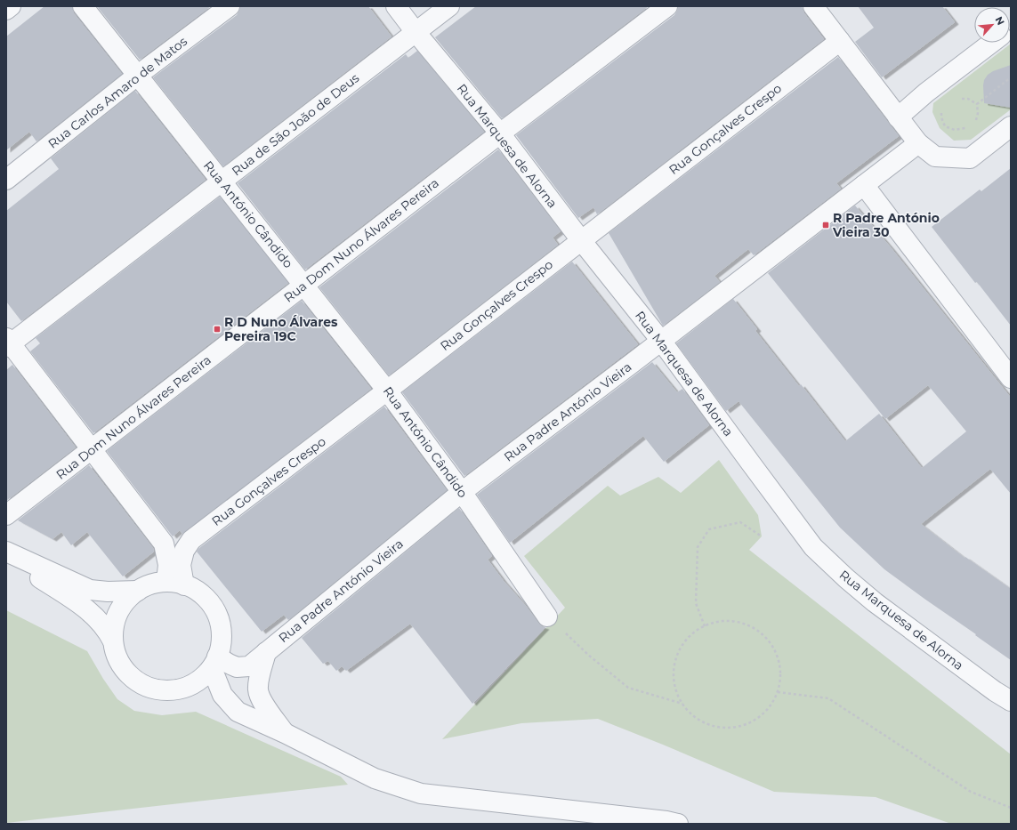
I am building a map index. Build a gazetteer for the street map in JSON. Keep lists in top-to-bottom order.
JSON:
{
  "streets": {
    "street": [
      "Rua Carlos Amaro de Matos",
      "Rua de São João de Deus",
      "Rua Gonçalves Crespo",
      "Rua Marquesa de Alorna",
      "Rua António Cândido",
      "Rua Dom Nuno Álvares Pereira",
      "Rua Padre António Vieira"
    ]
  },
  "crossings": [
    ["Rua Carlos Amaro de Matos", "Rua António Cândido"],
    ["Rua de São João de Deus", "Rua Marquesa de Alorna"],
    ["Rua de São João de Deus", "Rua António Cândido"],
    ["Rua Gonçalves Crespo", "Rua Marquesa de Alorna"],
    ["Rua Gonçalves Crespo", "Rua António Cândido"],
    ["Rua Gonçalves Crespo", "Rua Padre António Vieira"],
    ["Rua Marquesa de Alorna", "Rua Dom Nuno Álvares Pereira"],
    ["Rua Marquesa de Alorna", "Rua Padre António Vieira"],
    ["Rua António Cândido", "Rua Dom Nuno Álvares Pereira"],
    ["Rua António Cândido", "Rua Padre António Vieira"]
  ],
  "places": {
    "transit": ["R Padre António Vieira 30", "R D Nuno Álvares Pereira 19C"]
  },
  "north": "top right"
}
